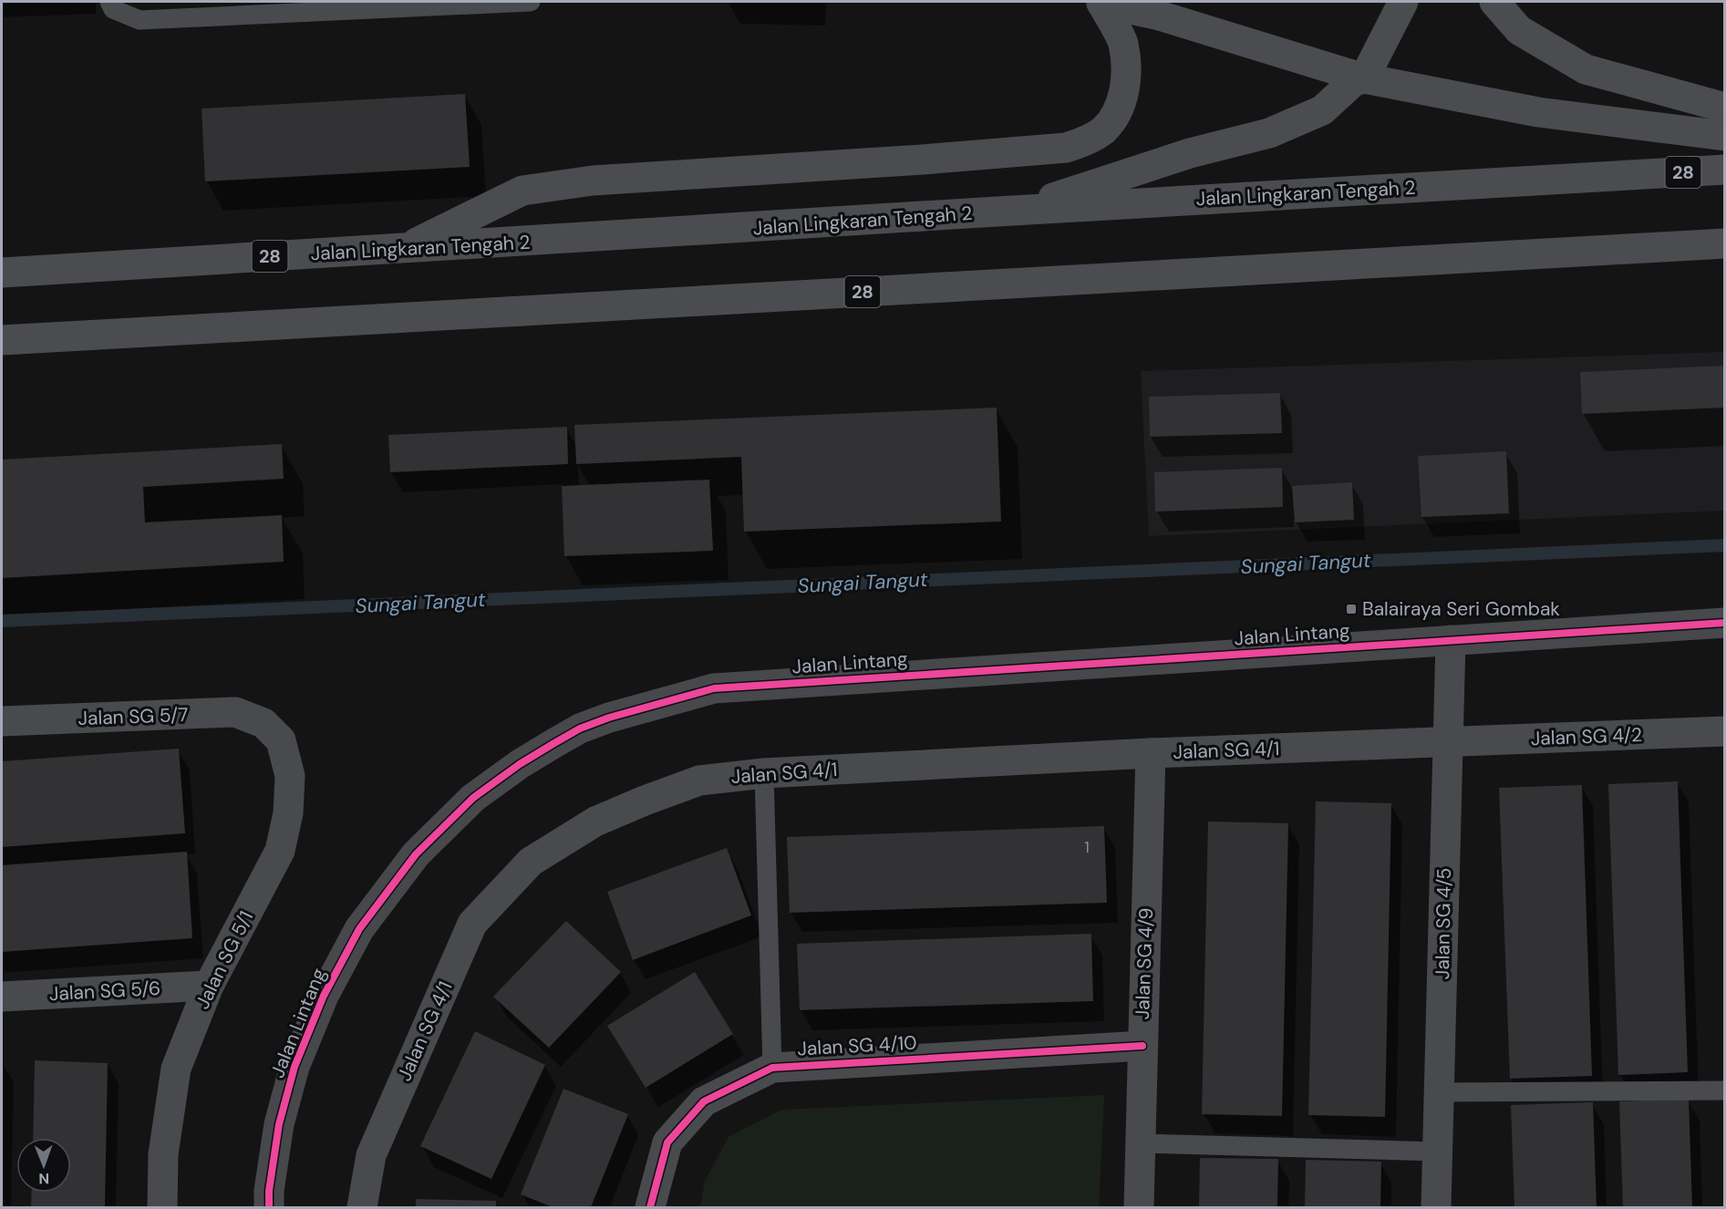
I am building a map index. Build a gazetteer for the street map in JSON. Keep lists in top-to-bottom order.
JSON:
{
  "streets": {
    "highway": ["28", "Jalan Lingkaran Tengah 2"],
    "street": [
      "Jalan Lintang",
      "Jalan SG 5/7",
      "Jalan SG 4/2",
      "Jalan SG 4/1",
      "Jalan SG 4/5",
      "Jalan SG 5/1",
      "Jalan SG 4/9",
      "Jalan SG 5/6",
      "Jalan SG 4/10"
    ]
  },
  "crossings": [
    ["Jalan Lintang", "Jalan SG 4/5"],
    ["Jalan SG 5/7", "Jalan SG 5/1"],
    ["Jalan SG 4/2", "Jalan SG 4/1"],
    ["Jalan SG 4/2", "Jalan SG 4/5"],
    ["Jalan SG 4/1", "Jalan SG 4/5"],
    ["Jalan SG 4/1", "Jalan SG 4/9"],
    ["Jalan SG 5/1", "Jalan SG 5/6"],
    ["Jalan SG 4/9", "Jalan SG 4/10"]
  ],
  "water": ["Sungai Tangut"],
  "places": {
    "transit": ["Balairaya Seri Gombak"]
  },
  "house_numbers": ["1"],
  "north": "bottom"
}
